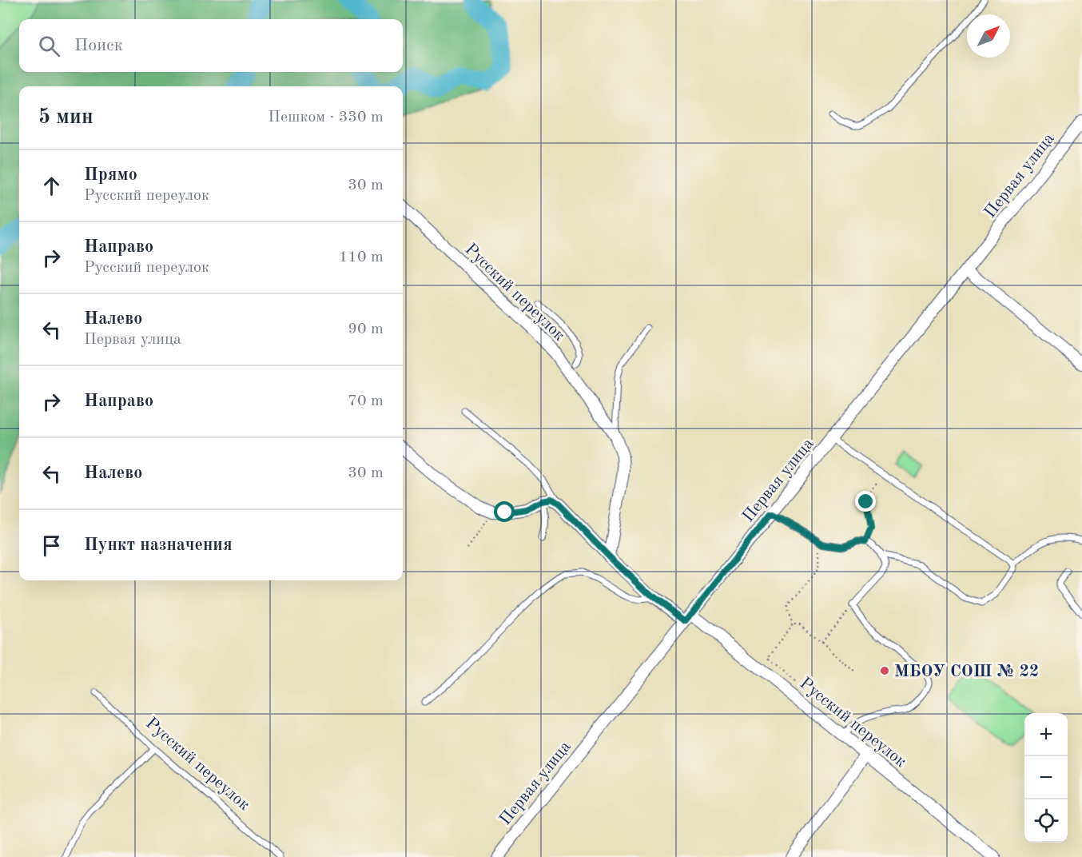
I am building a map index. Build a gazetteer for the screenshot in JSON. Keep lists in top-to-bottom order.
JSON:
{
  "streets": {
    "street": ["Первая улица", "Русский переулок"]
  },
  "crossings": [
    ["Первая улица", "Русский переулок"]
  ],
  "places": ["МБОУ СОШ № 22"],
  "north": "top right",
  "page": {
    "search": "Поиск",
    "heading": ["5 мин", "Пешком · 330 m"],
    "list": [
      ["Прямо", "Русский переулок", "30 m"],
      ["Направо", "Русский переулок", "110 m"],
      ["Налево", "Первая улица", "90 m"],
      ["Направо", "70 m"],
      ["Налево", "30 m"],
      "Пункт назначения"
    ],
    "map_buttons": ["+", "−"]
  }
}
